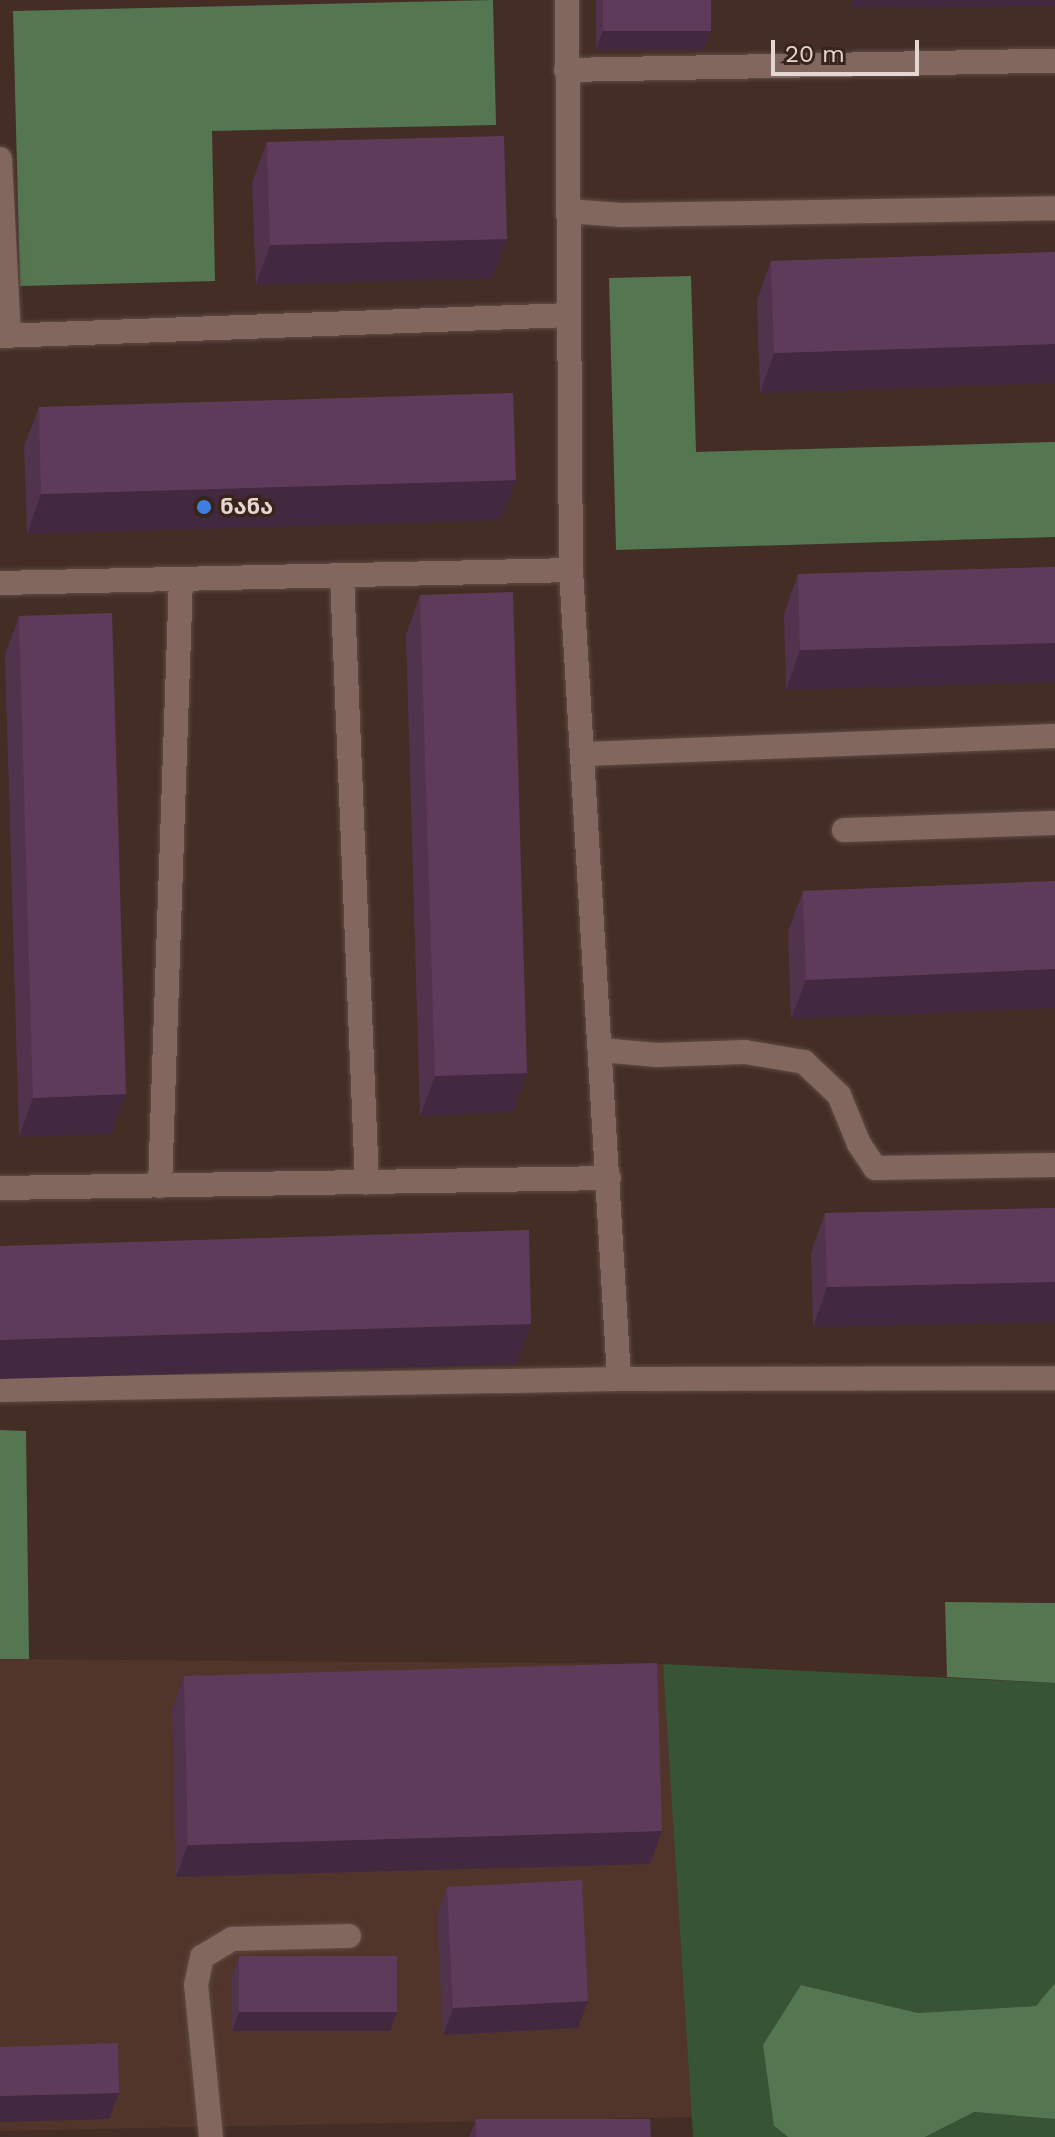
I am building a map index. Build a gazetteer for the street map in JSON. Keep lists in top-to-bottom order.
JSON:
{
  "places": ["ნანა"],
  "scale_bar": "20 m"
}
